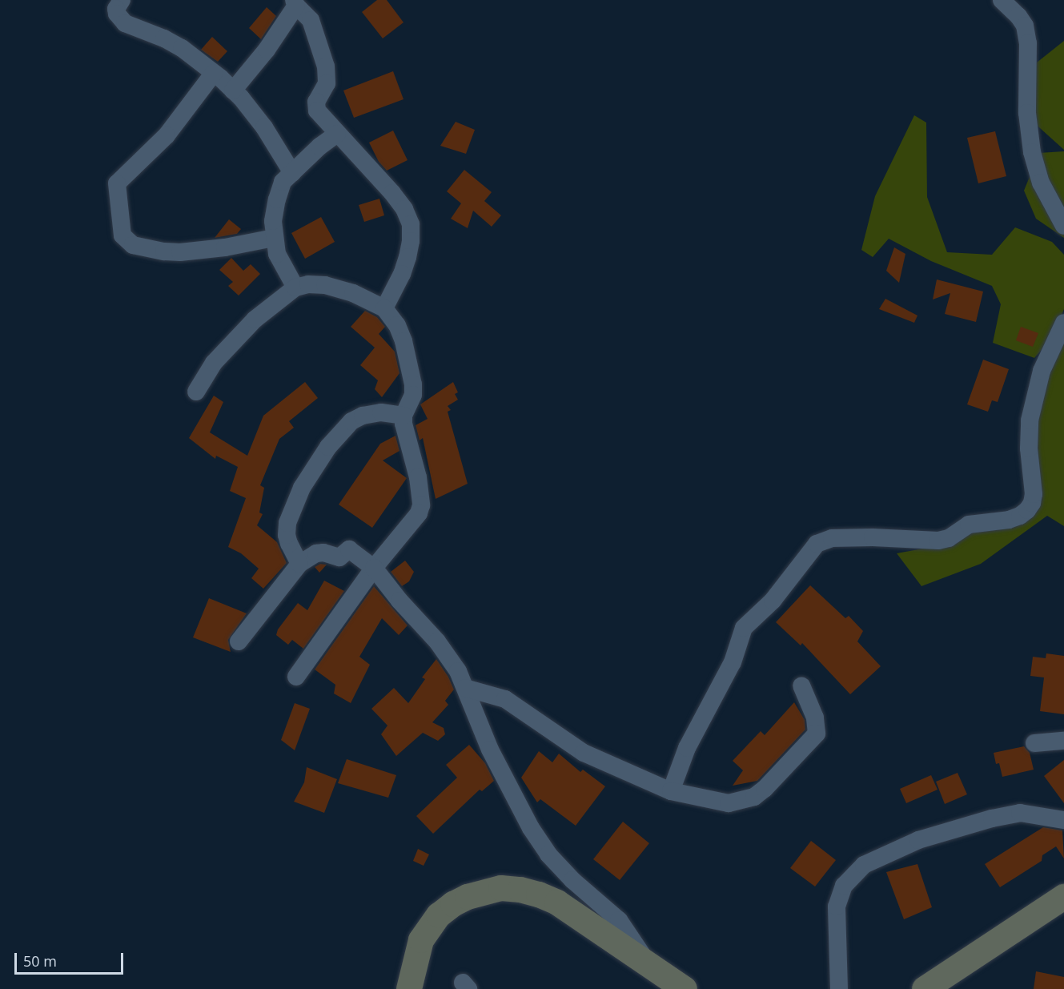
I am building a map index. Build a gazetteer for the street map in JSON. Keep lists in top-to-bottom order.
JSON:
{
  "scale_bar": "50 m"
}
